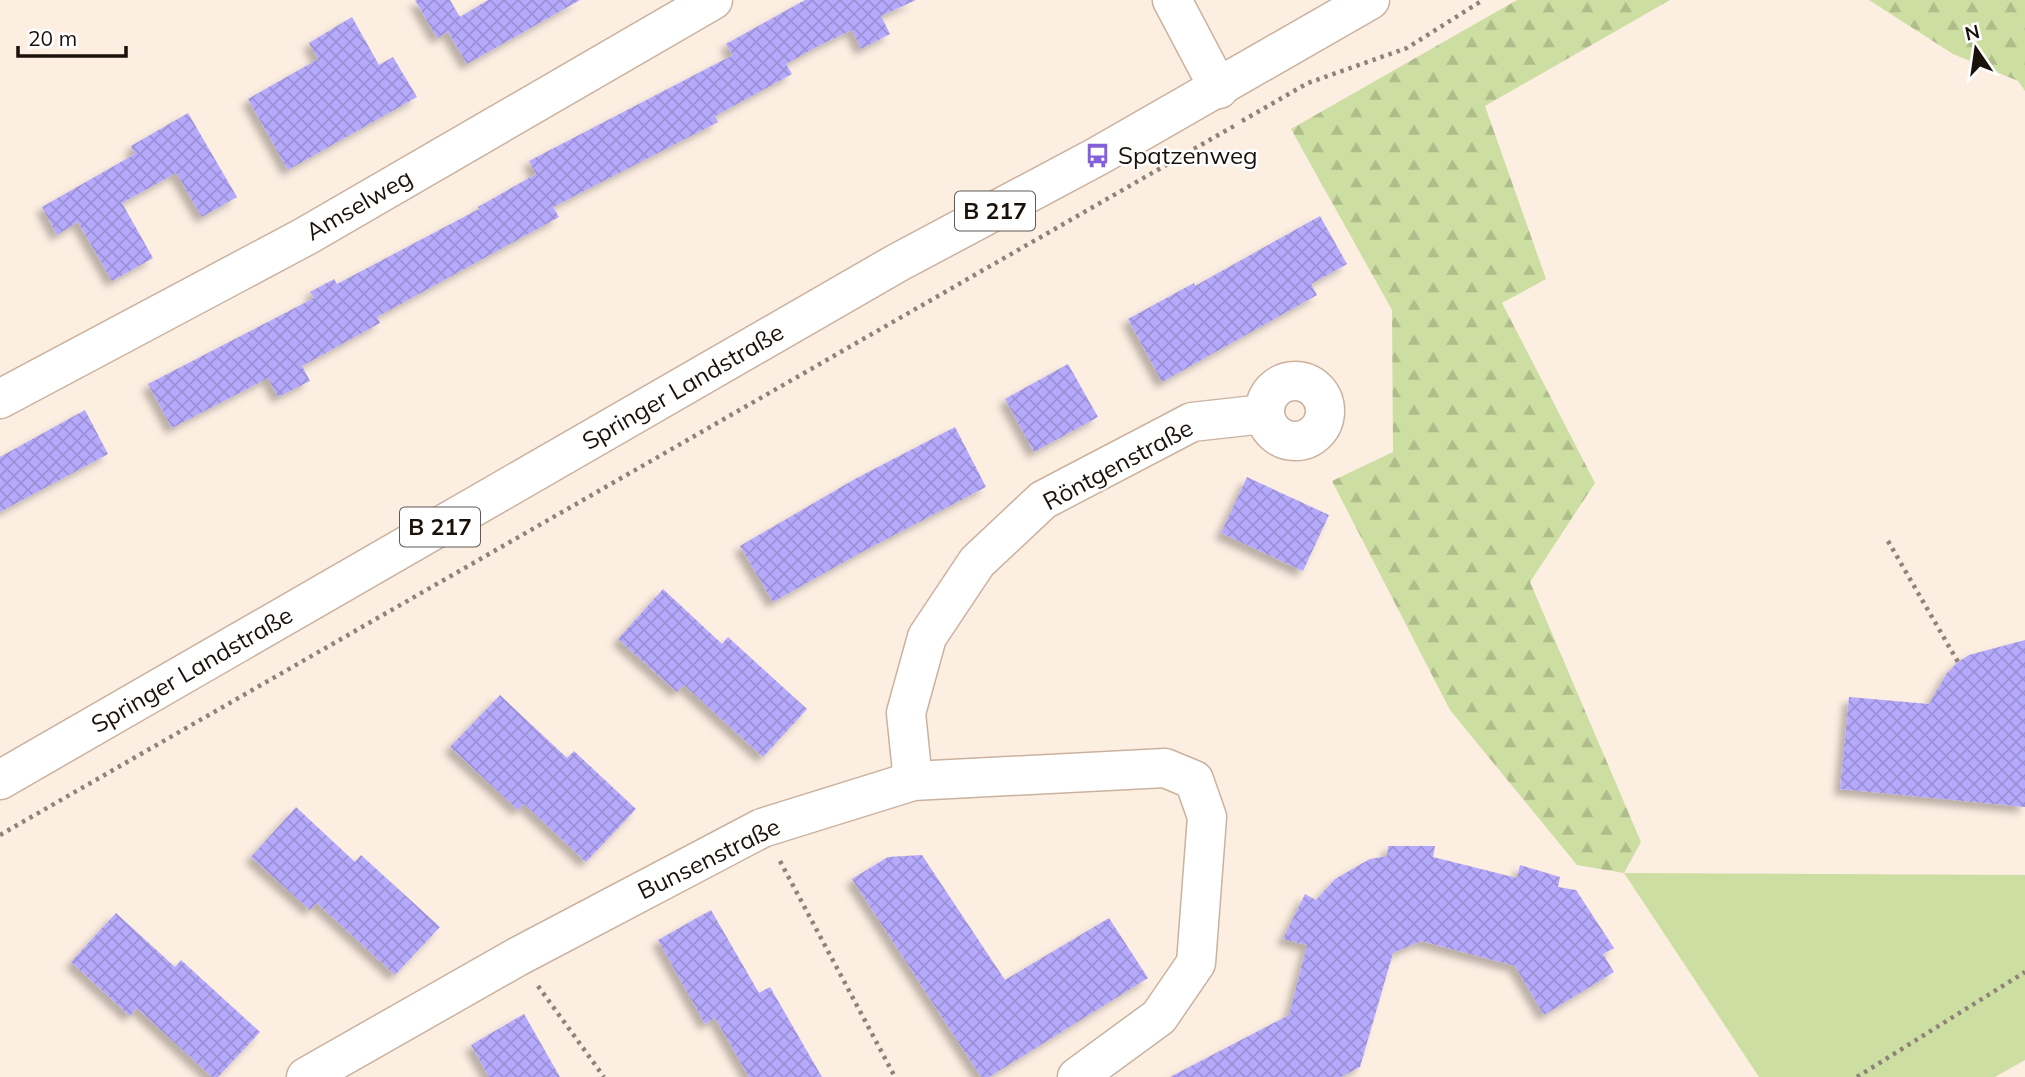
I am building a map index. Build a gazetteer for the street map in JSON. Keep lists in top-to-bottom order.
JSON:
{
  "streets": {
    "street": [
      "Amselweg",
      "B 217",
      "Springer Landstraße",
      "Röntgenstraße",
      "Bunsenstraße"
    ]
  },
  "crossings": [
    ["Röntgenstraße", "Bunsenstraße"]
  ],
  "places": {
    "bus stop": ["Spatzenweg"]
  },
  "scale_bar": "20 m",
  "north": "top"
}
